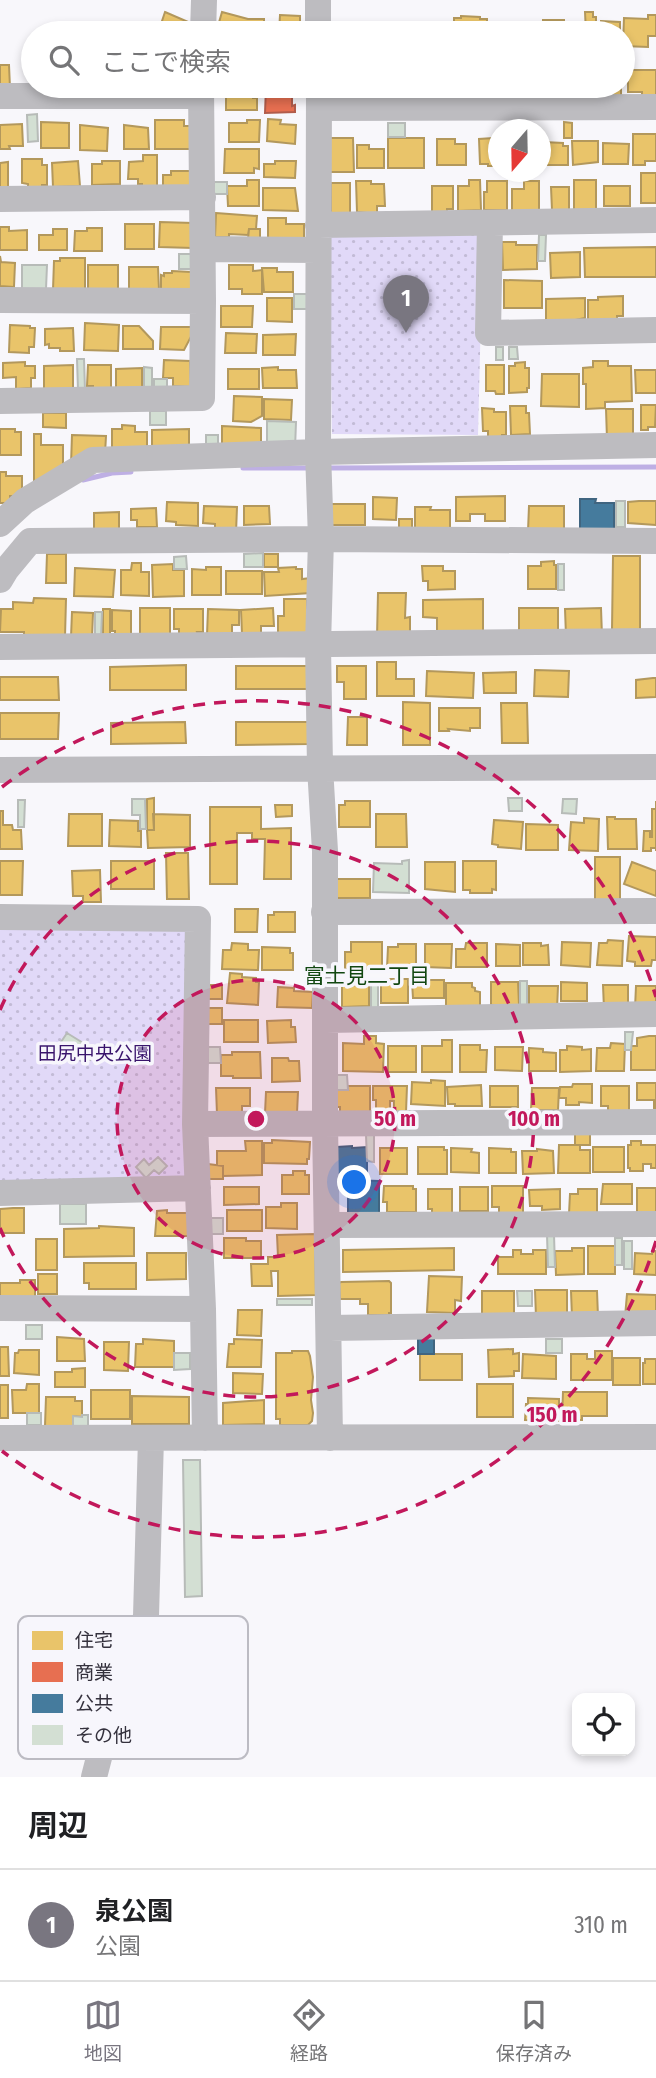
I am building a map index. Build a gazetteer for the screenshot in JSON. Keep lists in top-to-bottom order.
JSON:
{
  "districts": ["富士見二丁目"],
  "parks": ["田尻中央公園"],
  "legend": [
    "住宅",
    "商業",
    "公共",
    "その他"
  ],
  "north": "bottom",
  "page": {
    "search": "ここで検索",
    "pins": "1",
    "heading": "周辺",
    "list": [
      {
        "mark": "1",
        "name": "泉公園",
        "note": "公園",
        "value": "310 m"
      }
    ],
    "nav": ["地図", "経路", "保存済み"]
  },
  "rings": ["50 m", "100 m", "150 m"]
}
